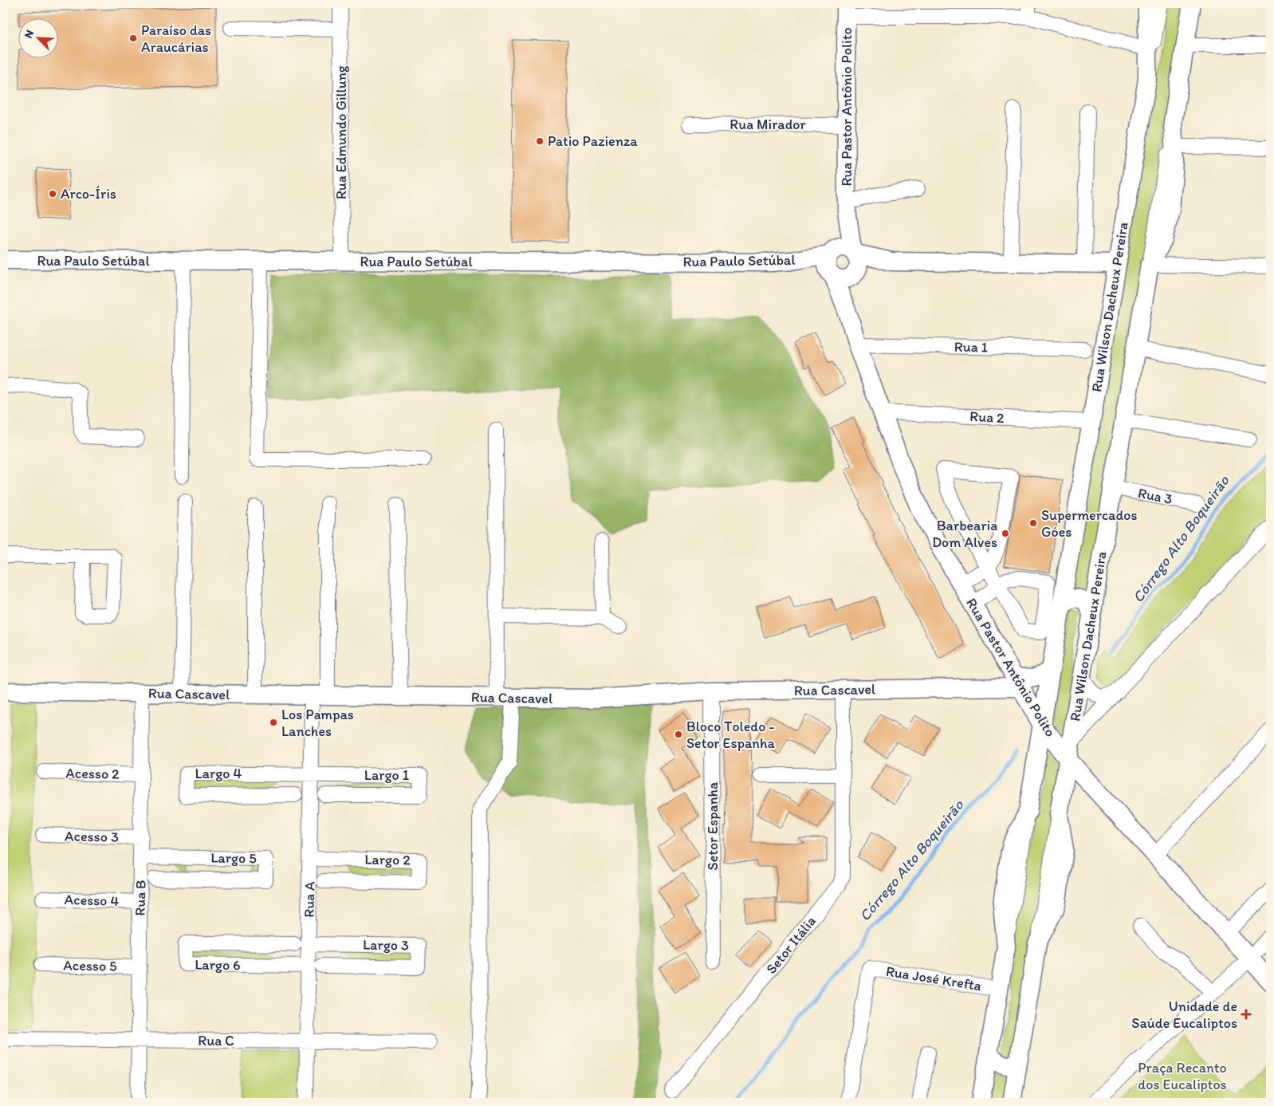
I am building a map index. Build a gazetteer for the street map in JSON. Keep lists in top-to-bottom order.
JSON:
{
  "streets": {
    "main road": [
      "Rua Pastor Antônio Polito",
      "Rua Paulo Setúbal",
      "Rua Wilson Dacheux Pereira",
      "Rua Cascavel"
    ],
    "street": [
      "Rua Mirador",
      "Rua Edmundo Gillung",
      "Rua 1",
      "Rua 2",
      "Rua 3",
      "Acesso 2",
      "Largo 4",
      "Largo 1",
      "Setor Espanha",
      "Acesso 3",
      "Largo 5",
      "Largo 2",
      "Rua B",
      "Rua A",
      "Acesso 4",
      "Largo 3",
      "Setor Itália",
      "Largo 6",
      "Acesso 5",
      "Rua José Krefta",
      "Rua C"
    ]
  },
  "crossings": [
    ["Rua Pastor Antônio Polito", "Rua Mirador"],
    ["Rua Pastor Antônio Polito", "Rua Paulo Setúbal"],
    ["Rua Pastor Antônio Polito", "Rua Wilson Dacheux Pereira"],
    ["Rua Pastor Antônio Polito", "Rua 1"],
    ["Rua Pastor Antônio Polito", "Rua 2"],
    ["Rua Pastor Antônio Polito", "Rua Cascavel"],
    ["Rua Edmundo Gillung", "Rua Paulo Setúbal"],
    ["Rua Wilson Dacheux Pereira", "Rua 2"],
    ["Rua Wilson Dacheux Pereira", "Rua 3"],
    ["Rua Wilson Dacheux Pereira", "Rua Cascavel"],
    ["Rua Wilson Dacheux Pereira", "Rua José Krefta"],
    ["Rua Cascavel", "Setor Espanha"],
    ["Rua Cascavel", "Rua B"],
    ["Rua Cascavel", "Rua A"],
    ["Rua Cascavel", "Setor Itália"],
    ["Acesso 2", "Rua B"],
    ["Largo 4", "Largo 1"],
    ["Largo 4", "Rua A"],
    ["Largo 1", "Rua A"],
    ["Acesso 3", "Rua B"],
    ["Largo 5", "Rua B"],
    ["Largo 2", "Rua A"],
    ["Rua B", "Acesso 4"],
    ["Rua B", "Acesso 5"],
    ["Rua B", "Rua C"],
    ["Rua A", "Largo 3"],
    ["Rua A", "Largo 6"],
    ["Rua A", "Rua C"],
    ["Largo 3", "Largo 6"]
  ],
  "water": ["Córrego Alto Boqueirão"],
  "parks": ["Praça Recanto dos Eucaliptos"],
  "places": {
    "other": [
      "Paraíso das Araucárias",
      "Patio Pazienza",
      "Arco-Íris",
      "Supermercados Góes",
      "Barbearia Dom Alves",
      "Los Pampas Lanches",
      "Bloco Toledo - Setor Espanha"
    ],
    "health": ["Unidade de Saúde Eucaliptos"]
  },
  "north": "top left"
}
